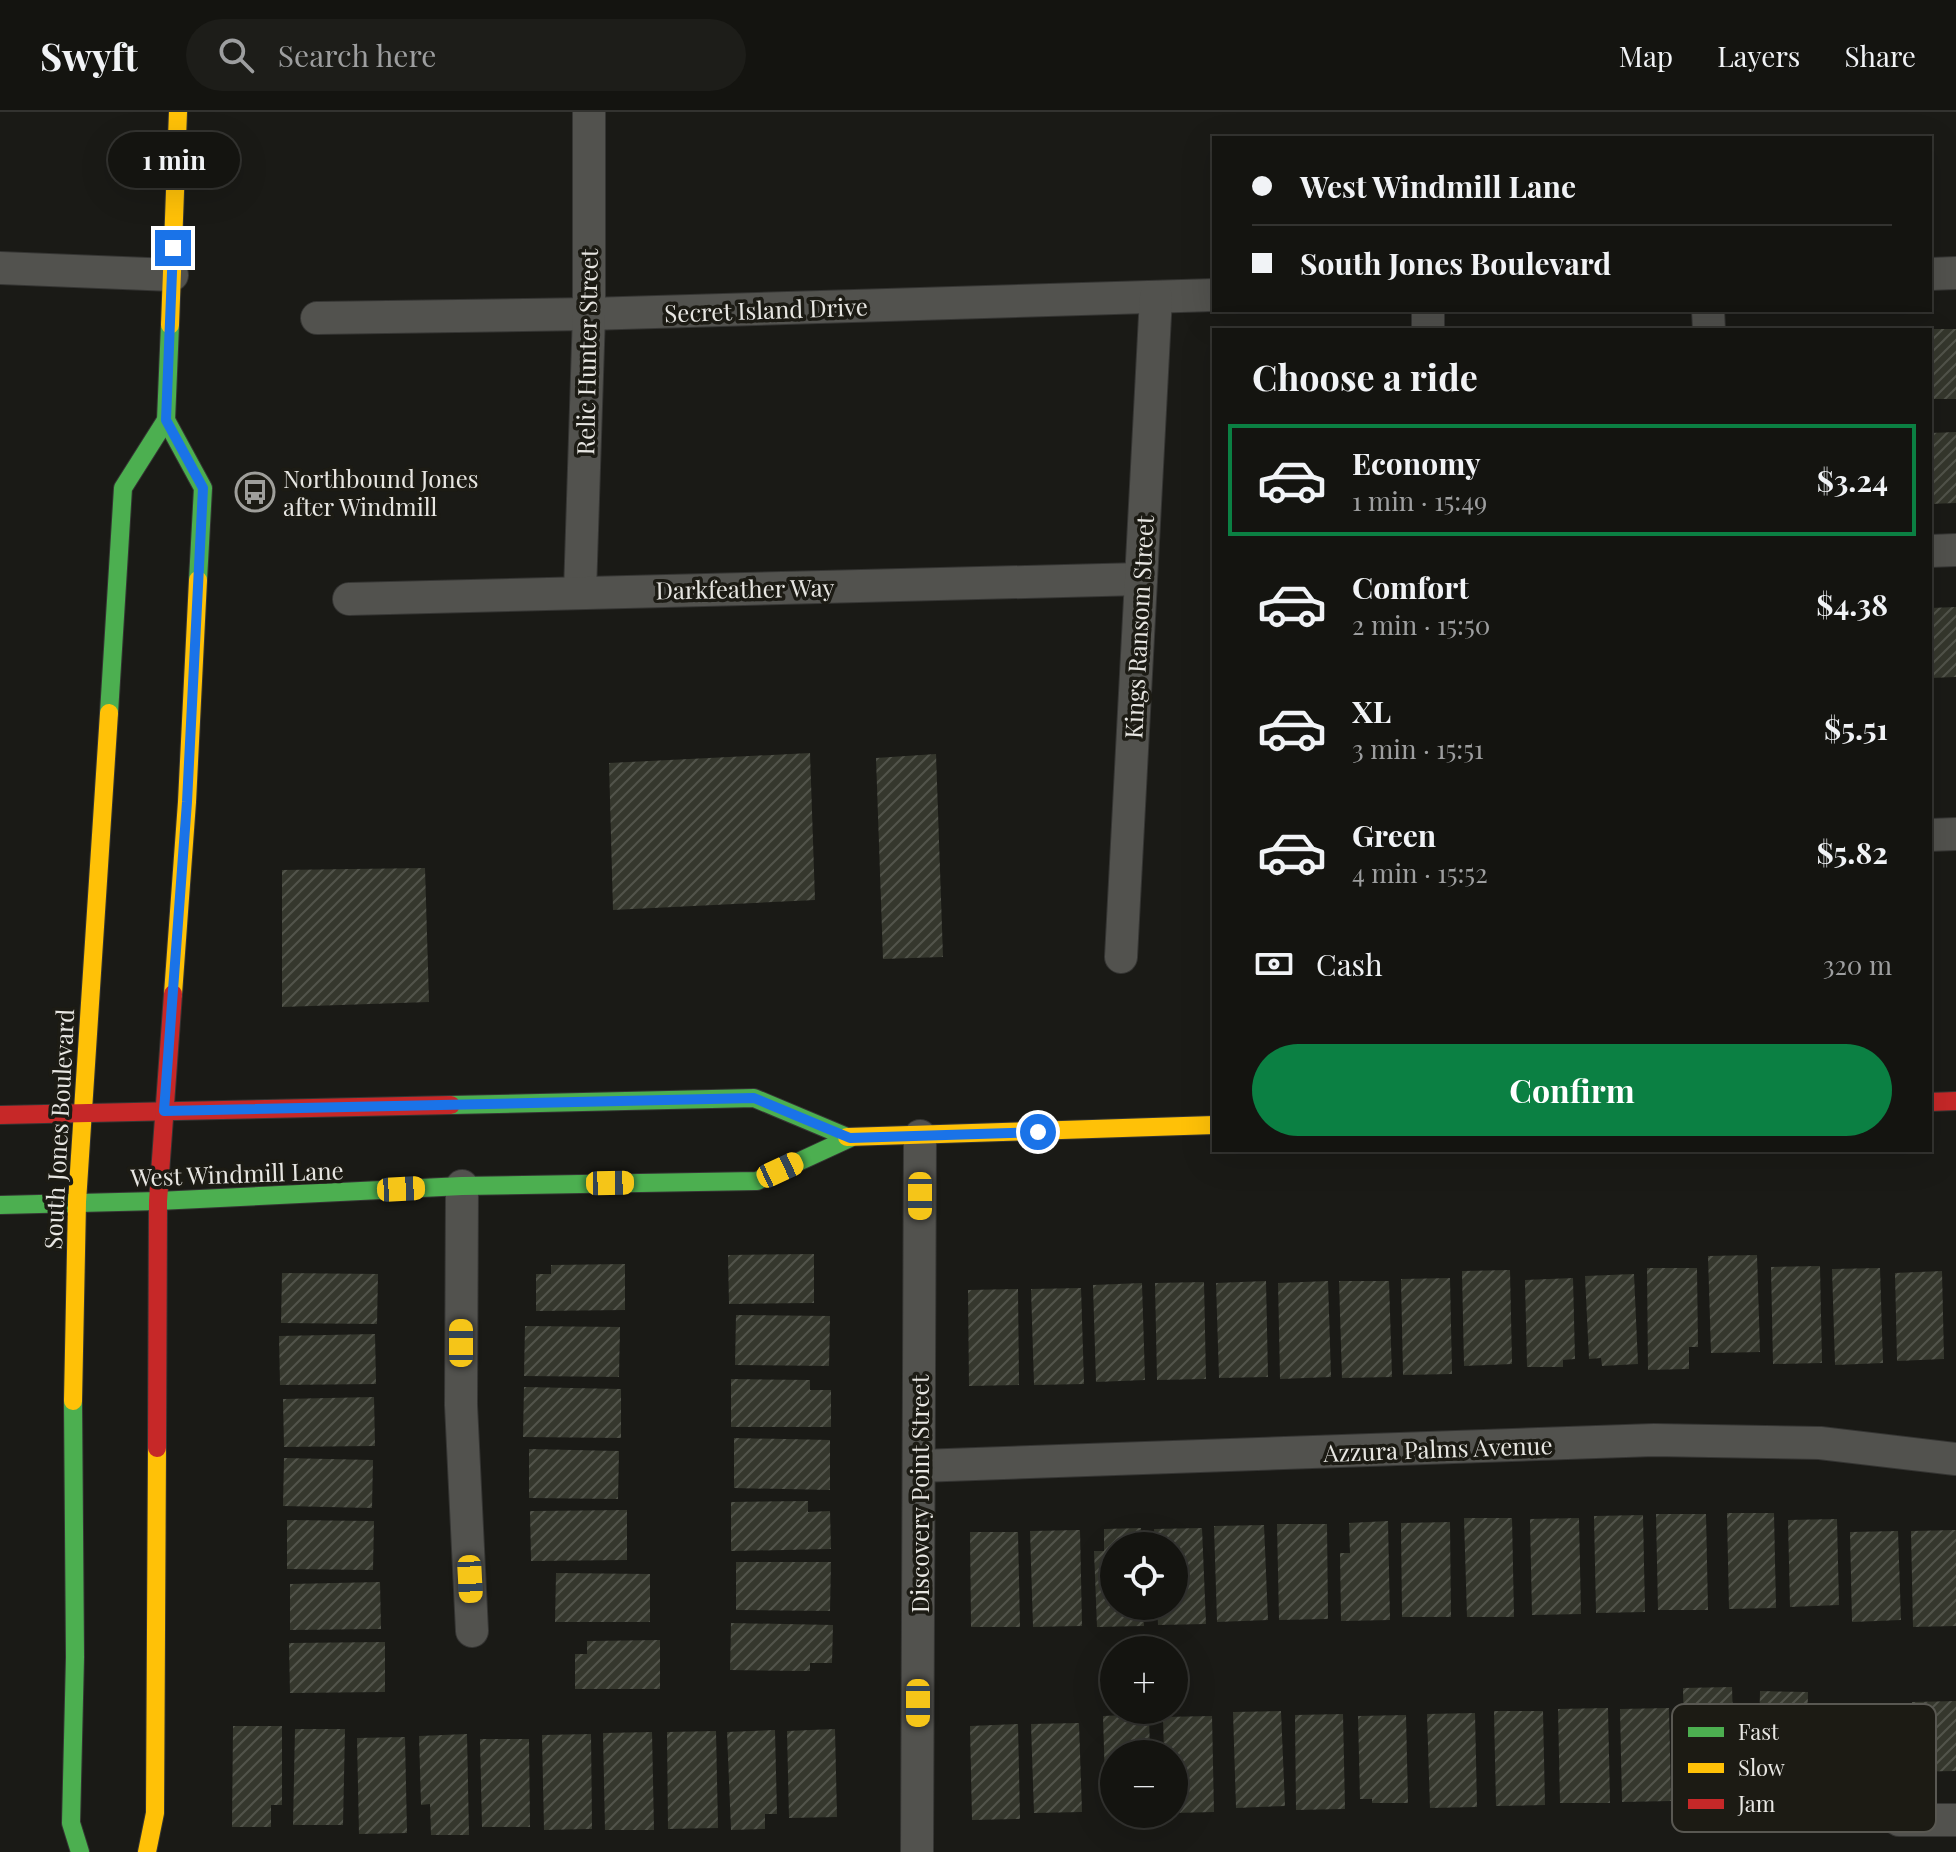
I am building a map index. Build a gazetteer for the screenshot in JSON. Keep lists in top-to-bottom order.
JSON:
{
  "streets": {
    "main road": ["South Jones Boulevard", "West Windmill Lane"],
    "street": [
      "Secret Island Drive",
      "Relic Hunter Street",
      "Darkfeather Way",
      "Kings Ransom Street",
      "Azzura Palms Avenue",
      "Discovery Point Street"
    ]
  },
  "crossings": [
    ["Secret Island Drive", "Relic Hunter Street"],
    ["Secret Island Drive", "Kings Ransom Street"],
    ["Relic Hunter Street", "Darkfeather Way"],
    ["Darkfeather Way", "Kings Ransom Street"],
    ["South Jones Boulevard", "West Windmill Lane"],
    ["West Windmill Lane", "Discovery Point Street"],
    ["Azzura Palms Avenue", "Discovery Point Street"]
  ],
  "places": {
    "bus stop": ["Northbound Jones after Windmill"]
  },
  "legend": ["Fast", "Slow", "Jam"],
  "page": {
    "header": "Swyft",
    "search": "Search here",
    "nav": ["Map", "Layers", "Share"],
    "bubble": "1 min",
    "banner": ["West Windmill Lane", "South Jones Boulevard"],
    "heading": "Choose a ride",
    "list": [
      {
        "name": "Economy",
        "note": "1 min · 15:49",
        "value": "$3.24"
      },
      {
        "name": "Comfort",
        "note": "2 min · 15:50",
        "value": "$4.38"
      },
      {
        "name": "XL",
        "note": "3 min · 15:51",
        "value": "$5.51"
      },
      {
        "name": "Green",
        "note": "4 min · 15:52",
        "value": "$5.82"
      }
    ],
    "pay": ["Cash", "320 m"],
    "buttons": "Confirm",
    "map_buttons": ["+", "−"]
  }
}
